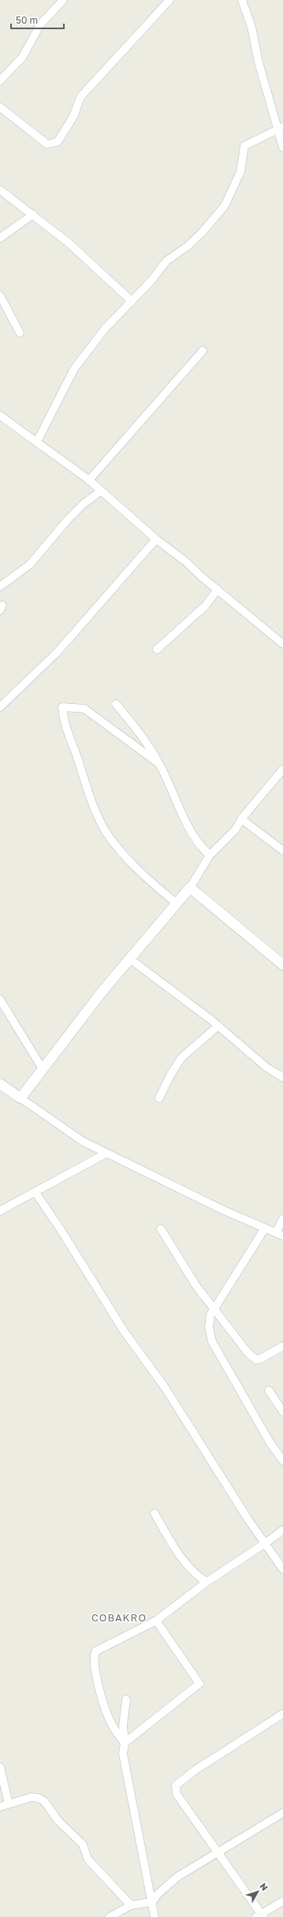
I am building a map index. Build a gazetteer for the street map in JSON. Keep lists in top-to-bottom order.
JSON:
{
  "districts": ["COBAKRO"],
  "scale_bar": "50 m",
  "north": "top right"
}
